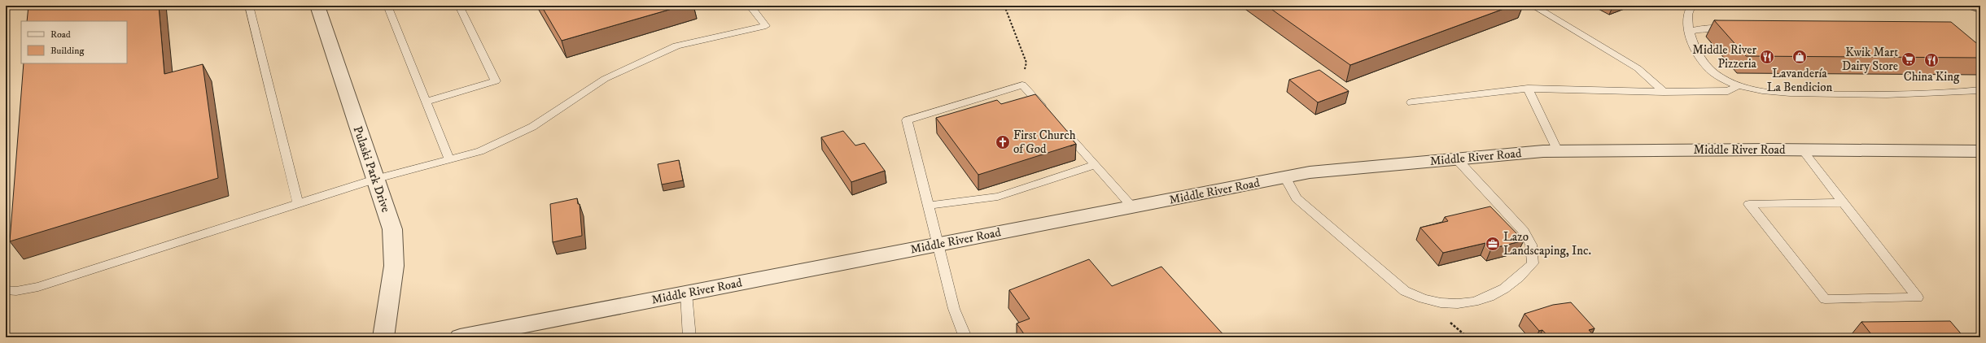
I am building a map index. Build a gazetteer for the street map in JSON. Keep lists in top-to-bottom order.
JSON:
{
  "streets": {
    "street": ["Middle River Road", "Pulaski Park Drive"]
  },
  "places": {
    "restaurant": ["Middle River Pizzeria", "China King"],
    "shop": ["Lavandería La Bendicion"],
    "supermarket": ["Kwik Mart Dairy Store"],
    "church": ["First Church of God"],
    "office": ["Lazo Landscaping, Inc."]
  },
  "legend": ["Road", "Building"]
}
